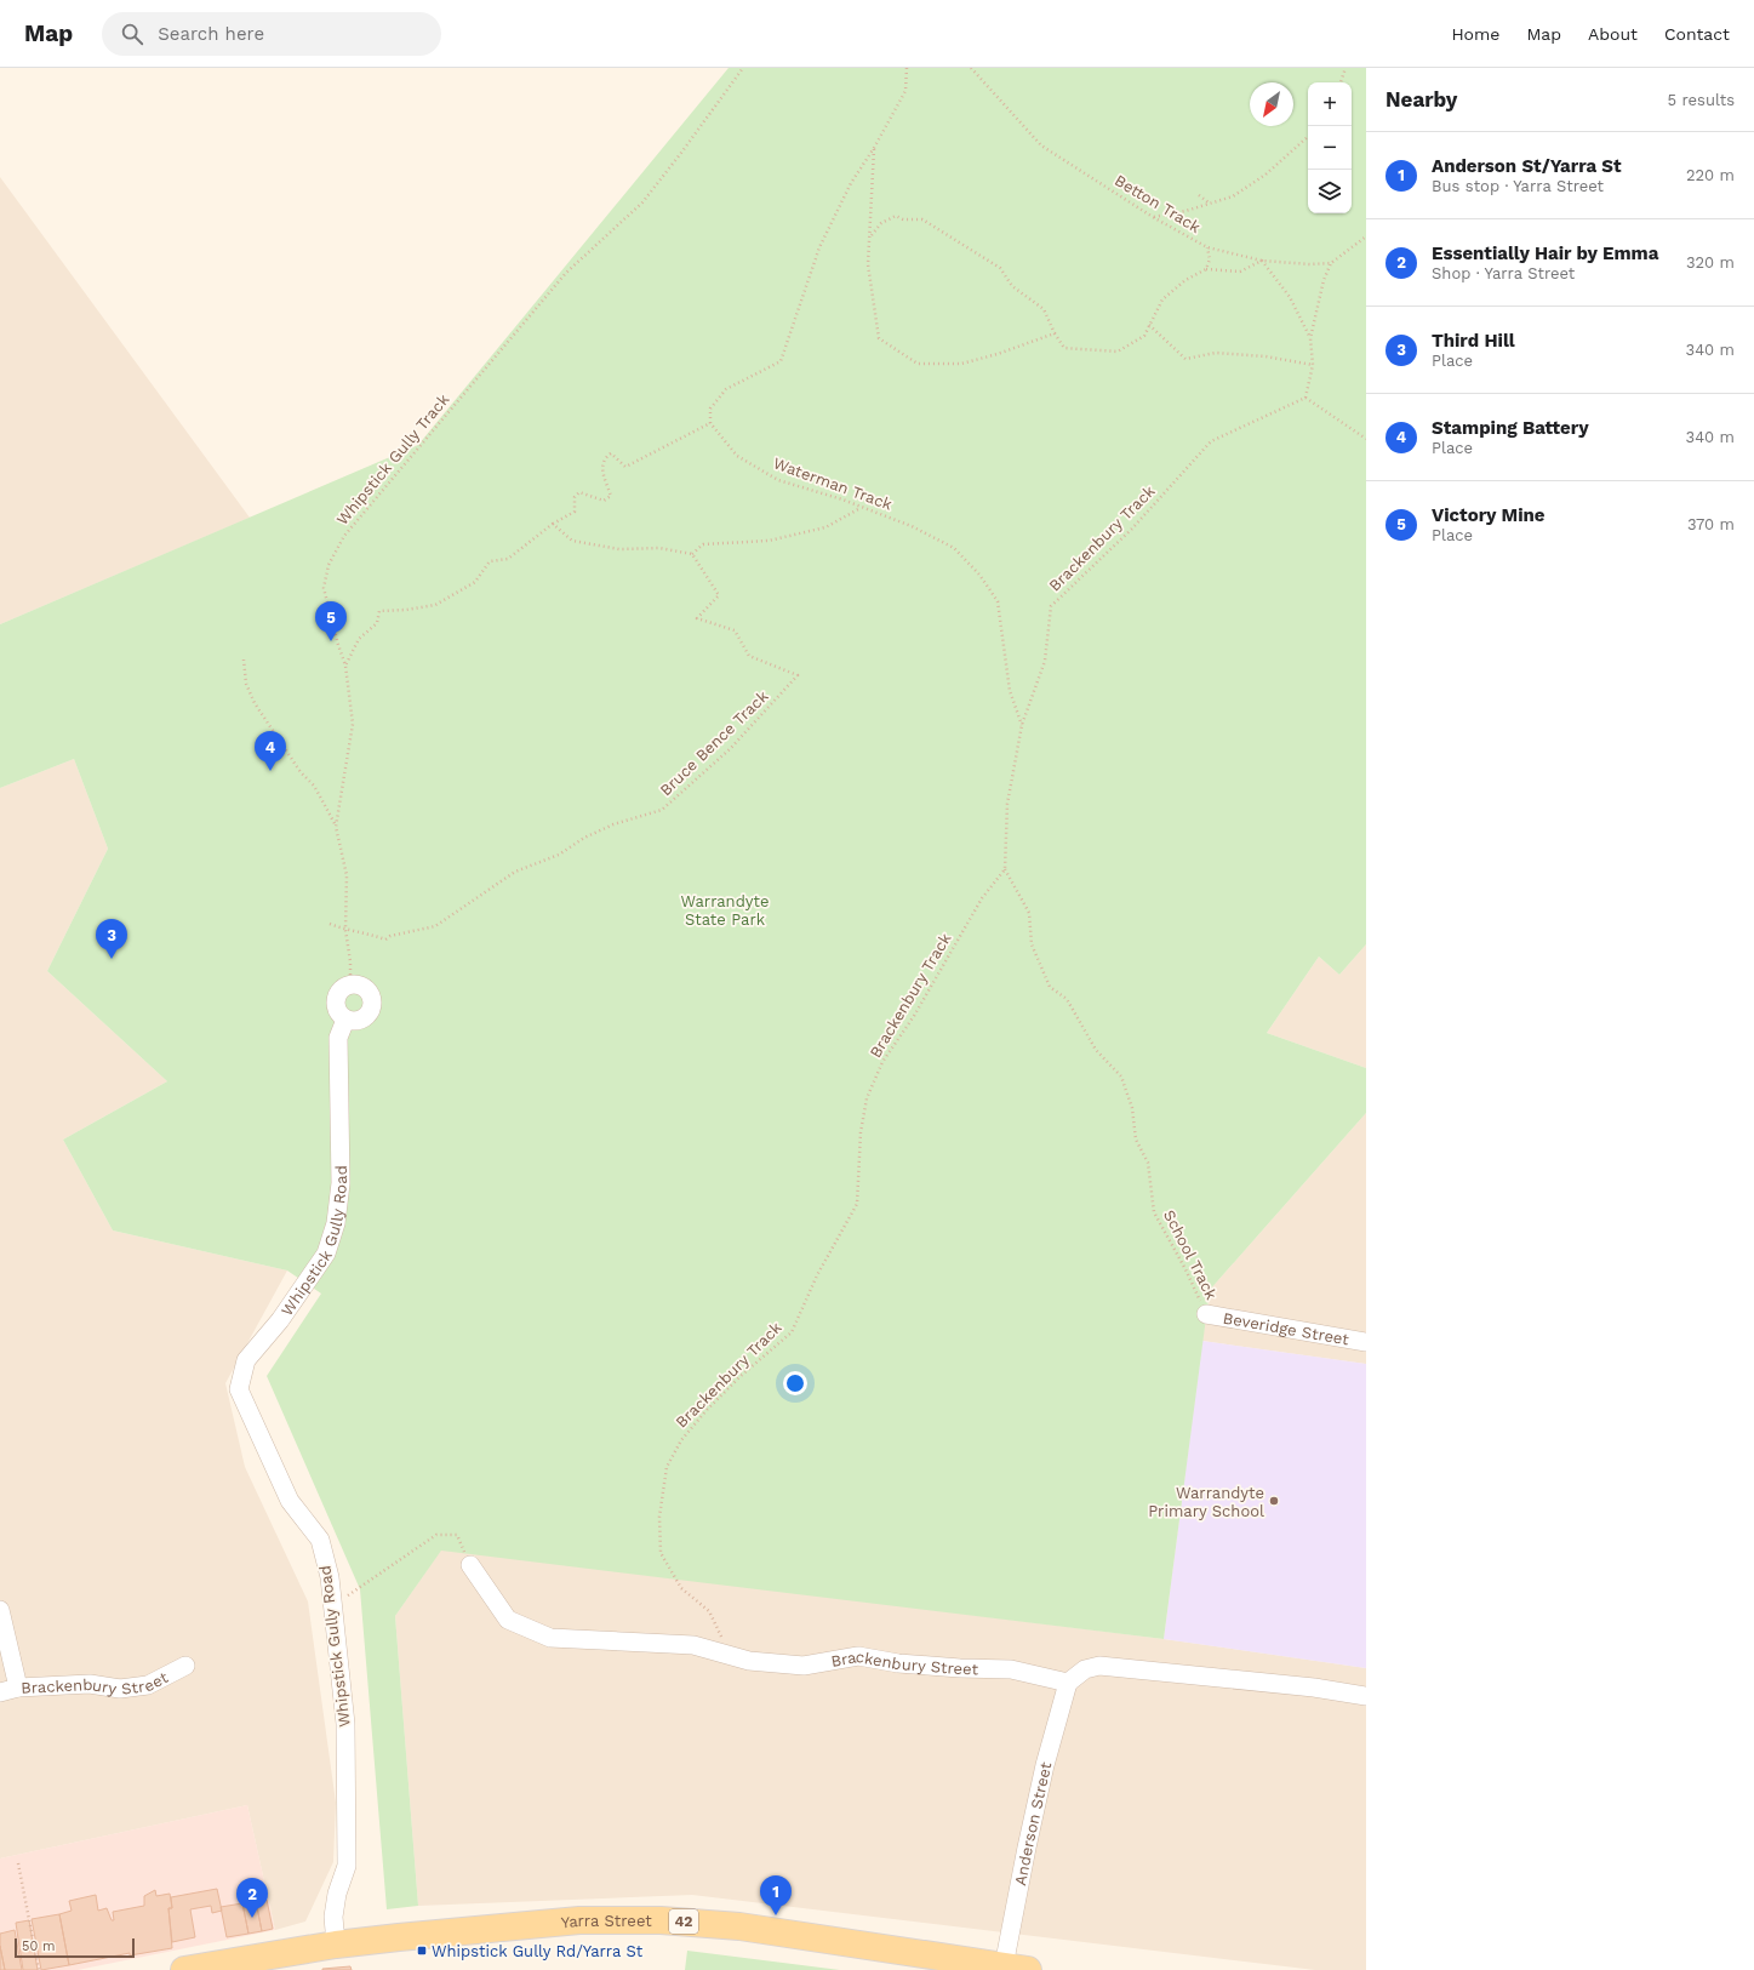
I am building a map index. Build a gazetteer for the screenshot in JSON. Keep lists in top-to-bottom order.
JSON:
{
  "streets": {
    "main road": ["Yarra Street", "42"],
    "street": [
      "Whipstick Gully Road",
      "Beveridge Street",
      "Brackenbury Street",
      "Anderson Street"
    ],
    "path": [
      "Betton Track",
      "Whipstick Gully Track",
      "Waterman Track",
      "Brackenbury Track",
      "Bruce Bence Track",
      "School Track"
    ]
  },
  "crossings": [
    ["Whipstick Gully Track", "Bruce Bence Track"],
    ["Whipstick Gully Track", "Whipstick Gully Road"],
    ["Waterman Track", "Brackenbury Track"],
    ["Brackenbury Track", "School Track"],
    ["Brackenbury Track", "Brackenbury Street"],
    ["Whipstick Gully Road", "Yarra Street"],
    ["School Track", "Beveridge Street"],
    ["Brackenbury Street", "Anderson Street"],
    ["Anderson Street", "Yarra Street"]
  ],
  "parks": ["Warrandyte State Park"],
  "places": {
    "other": ["Warrandyte Primary School"],
    "transit": ["Whipstick Gully Rd/Yarra St"]
  },
  "scale_bar": "50 m",
  "north": "bottom left",
  "page": {
    "header": "Map",
    "search": "Search here",
    "nav": [
      "Home",
      "Map",
      "About",
      "Contact"
    ],
    "heading": ["Nearby", "5 results"],
    "map_buttons": ["+", "−"],
    "list": [
      {
        "mark": "1",
        "name": "Anderson St/Yarra St",
        "note": "Bus stop · Yarra Street",
        "value": "220 m"
      },
      {
        "mark": "2",
        "name": "Essentially Hair by Emma",
        "note": "Shop · Yarra Street",
        "value": "320 m"
      },
      {
        "mark": "3",
        "name": "Third Hill",
        "note": "Place",
        "value": "340 m"
      },
      {
        "mark": "4",
        "name": "Stamping Battery",
        "note": "Place",
        "value": "340 m"
      },
      {
        "mark": "5",
        "name": "Victory Mine",
        "note": "Place",
        "value": "370 m"
      }
    ],
    "pins": [
      "5",
      "4",
      "3",
      "1",
      "2"
    ],
    "scale": "50 m"
  }
}
